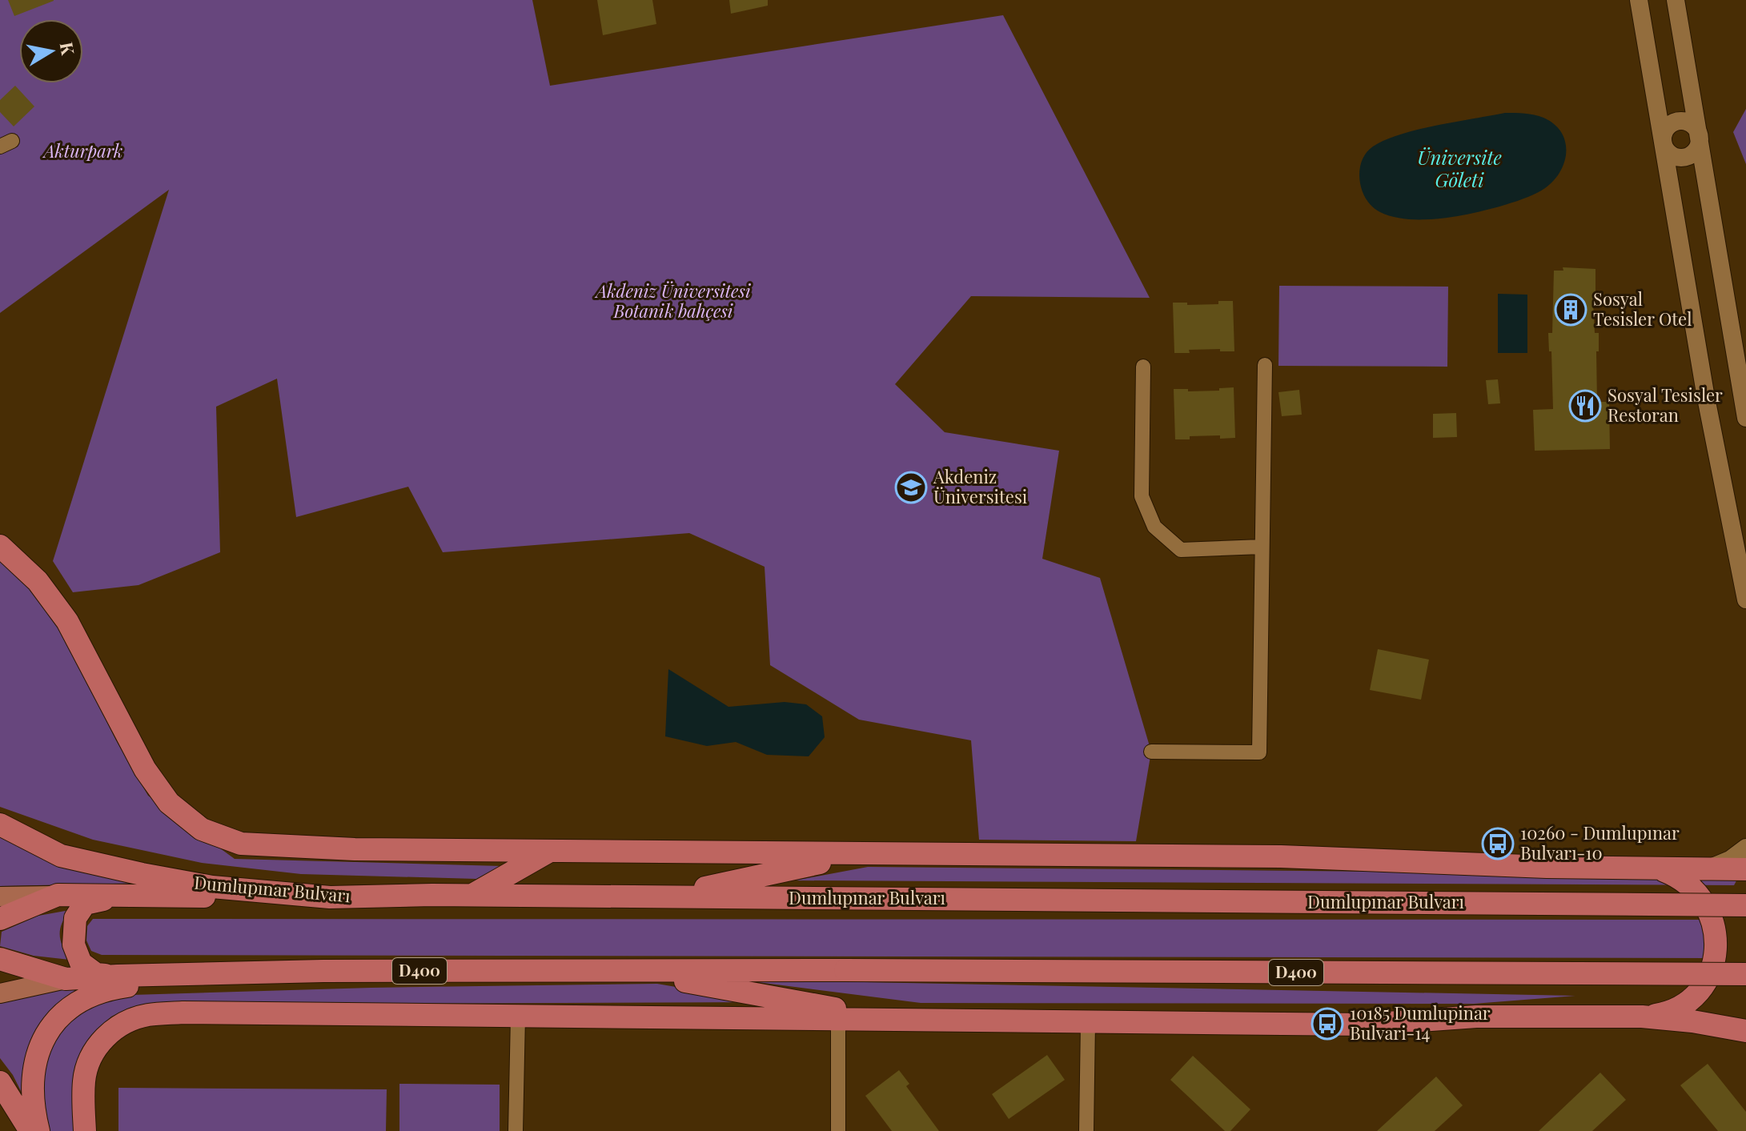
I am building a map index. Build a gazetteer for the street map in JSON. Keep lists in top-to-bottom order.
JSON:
{
  "streets": {
    "main road": ["Dumlupınar Bulvarı", "D400"]
  },
  "water": ["Üniversite Göleti"],
  "parks": ["Akturpark", "Akdeniz Üniversitesi Botanik bahçesi"],
  "places": {
    "building": ["Sosyal Tesisler Otel"],
    "restaurant": ["Sosyal Tesisler Restoran"],
    "school or university": ["Akdeniz Üniversitesi"],
    "bus stop": ["10260 - Dumlupınar Bulvarı-10", "10185 Dumlupinar Bulvari-14"]
  },
  "north": "right"
}
